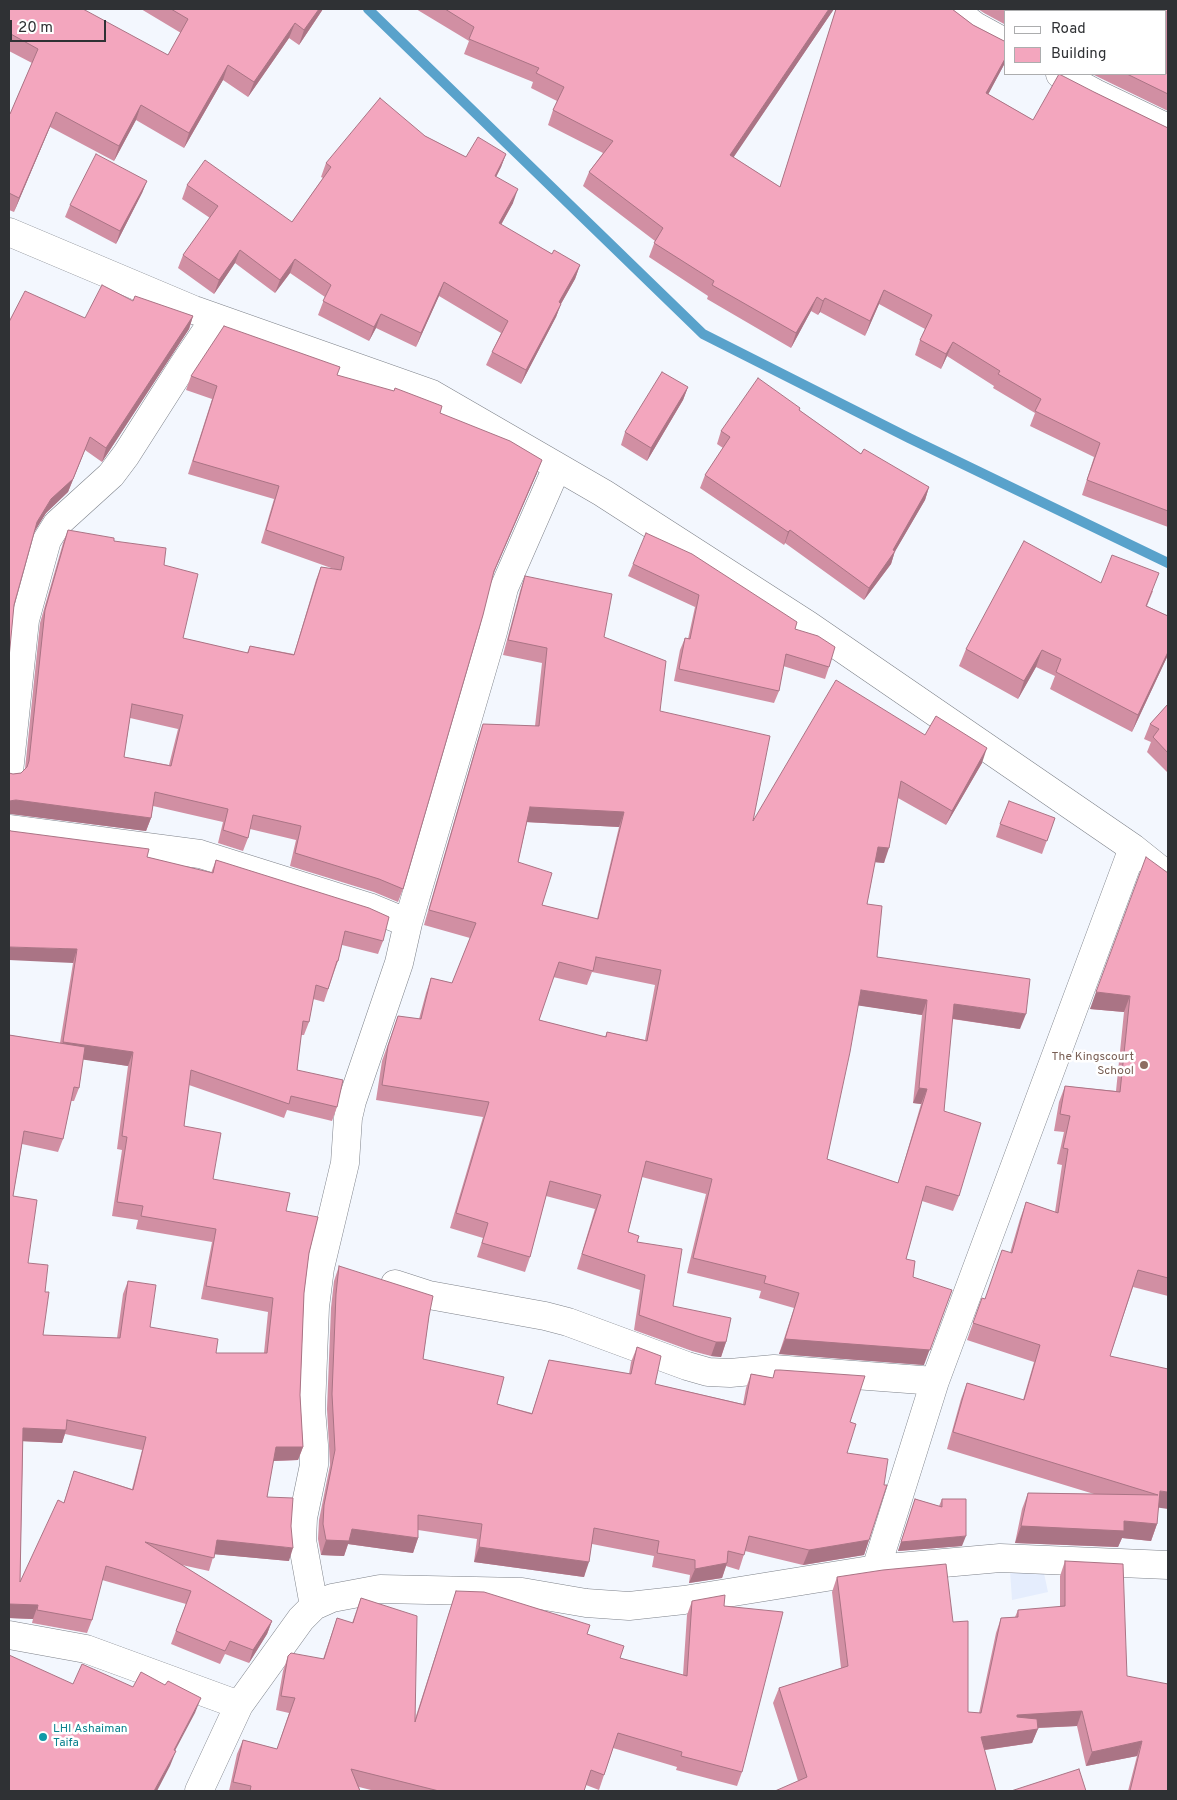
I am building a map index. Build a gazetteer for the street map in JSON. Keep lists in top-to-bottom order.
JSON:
{
  "places": ["The Kingscourt School", "LHI Ashaiman Taifa"],
  "legend": ["Road", "Building"],
  "scale_bar": "20 m"
}
